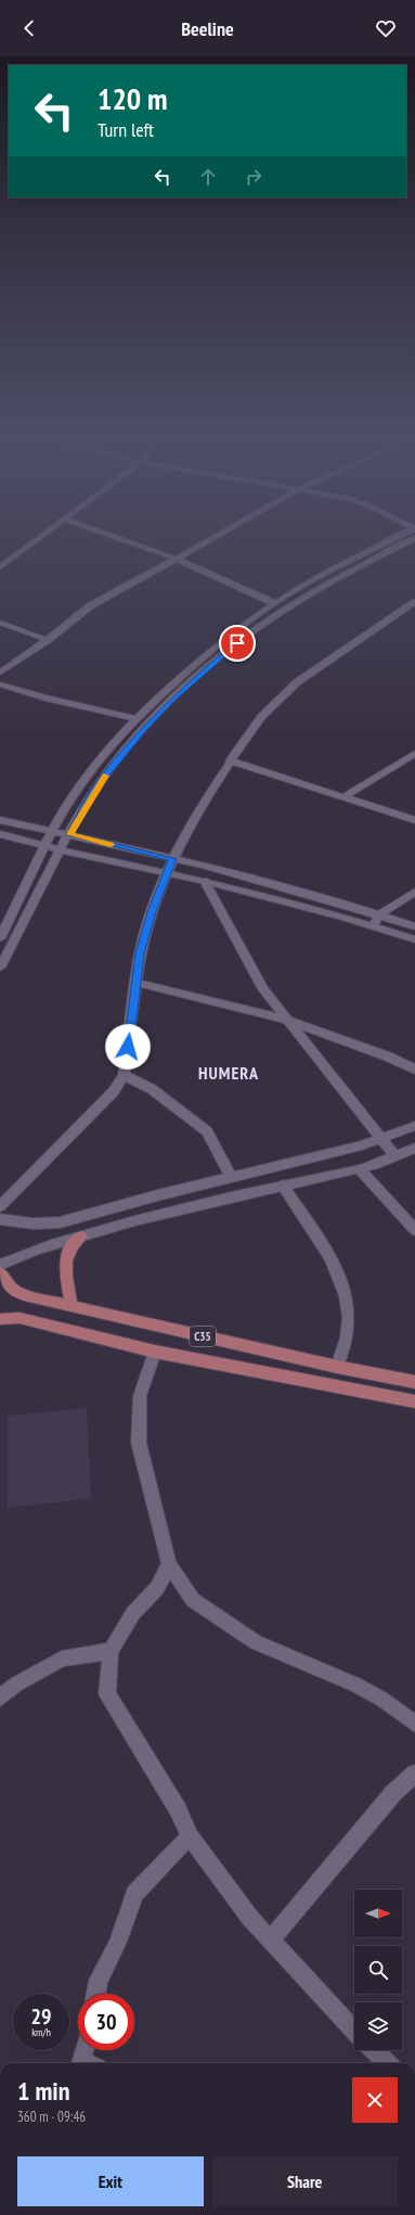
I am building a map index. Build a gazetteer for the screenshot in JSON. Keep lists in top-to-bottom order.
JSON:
{
  "streets": {
    "main road": ["C35"]
  },
  "districts": ["HUMERA"],
  "north": "right",
  "page": {
    "header": "Beeline",
    "turn": ["120 m", "Turn left"],
    "speed": "29 km/h",
    "limit": "30",
    "heading": ["1 min", "360 m · 09:46"],
    "buttons": ["Exit", "Share"]
  }
}
